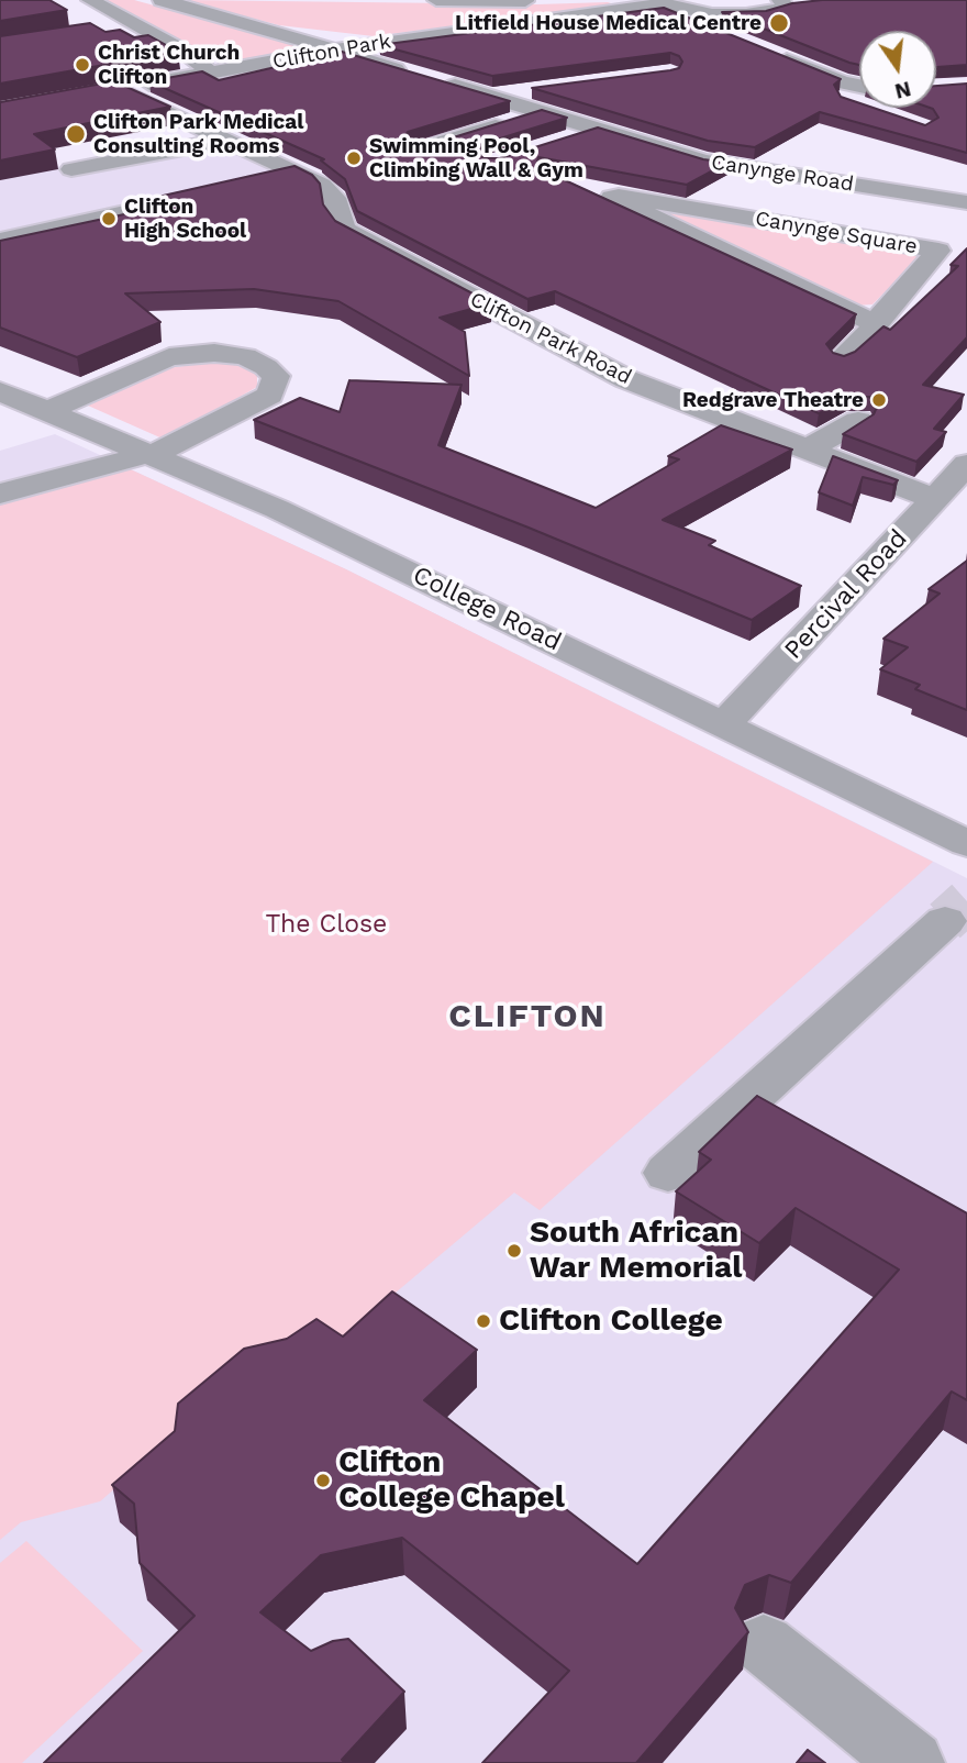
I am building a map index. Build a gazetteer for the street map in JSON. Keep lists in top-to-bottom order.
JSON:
{
  "streets": {
    "street": [
      "Clifton Park",
      "Canynge Road",
      "Canynge Square",
      "Clifton Park Road",
      "Percival Road",
      "College Road"
    ]
  },
  "crossings": [
    ["Clifton Park", "Canynge Road"],
    ["Clifton Park", "Clifton Park Road"],
    ["Clifton Park Road", "Percival Road"],
    ["Percival Road", "College Road"]
  ],
  "districts": ["CLIFTON"],
  "parks": ["The Close"],
  "places": [
    "Litfield House Medical Centre",
    "Christ Church Clifton",
    "Clifton Park Medical Consulting Rooms",
    "Swimming Pool, Climbing Wall & Gym",
    "Clifton High School",
    "Redgrave Theatre",
    "South African War Memorial",
    "Clifton College",
    "Clifton College Chapel"
  ],
  "north": "bottom"
}
